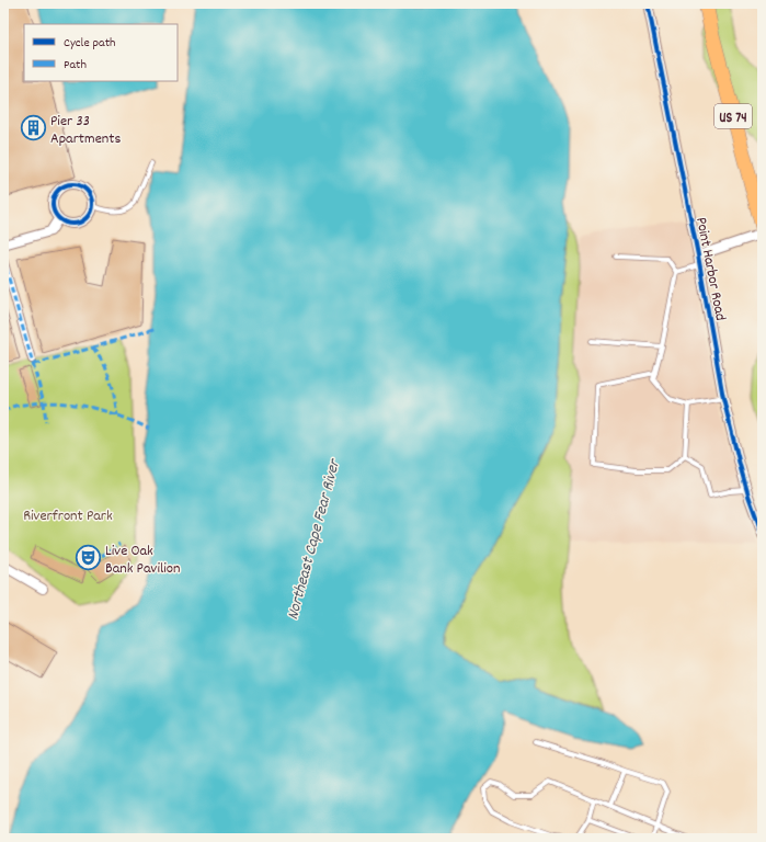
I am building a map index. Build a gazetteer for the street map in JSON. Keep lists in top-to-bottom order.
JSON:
{
  "streets": {
    "highway": ["US 74"],
    "street": ["Point Harbor Road"]
  },
  "water": ["Northeast Cape Fear River"],
  "parks": ["Riverfront Park"],
  "places": {
    "building": ["Pier 33 Apartments"],
    "theatre": ["Live Oak Bank Pavilion"]
  },
  "legend": ["Cycle path", "Path"]
}
